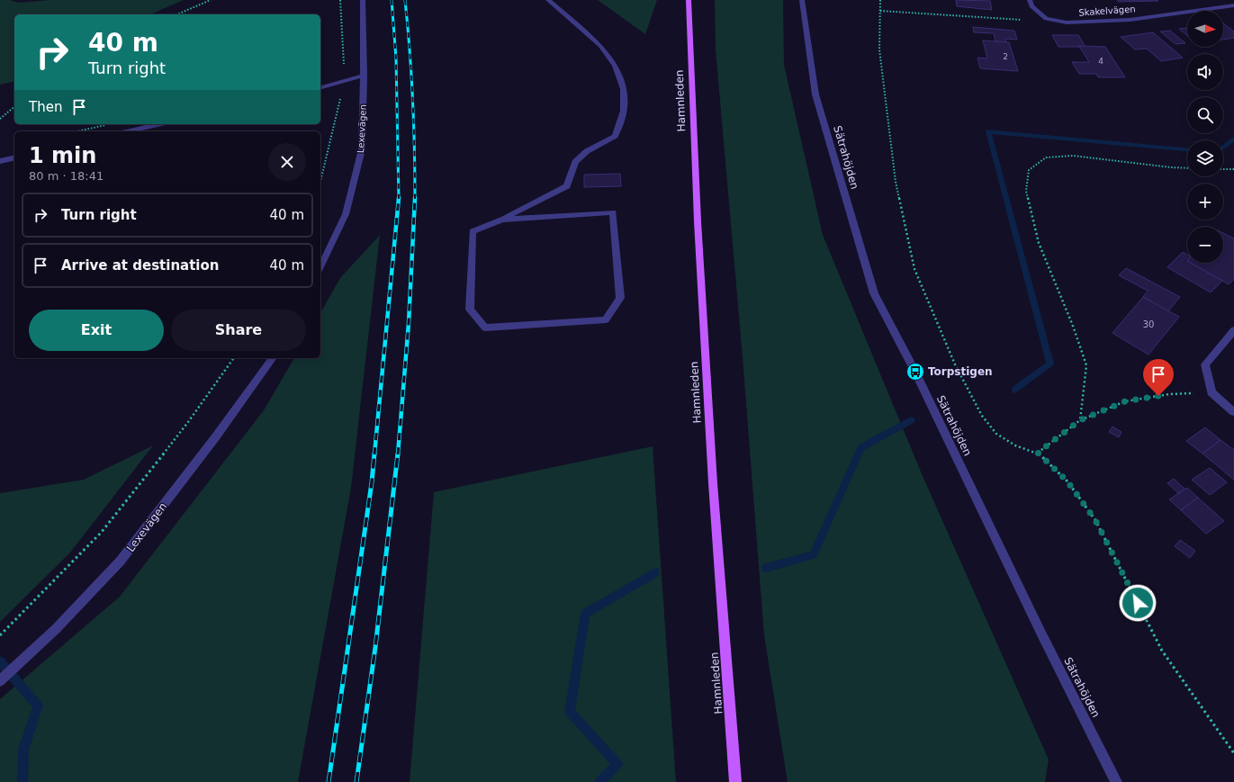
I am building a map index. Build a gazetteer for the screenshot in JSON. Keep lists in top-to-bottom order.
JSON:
{
  "streets": {
    "main road": ["Hamnleden"],
    "street": ["Skakelvägen", "Lexevägen", "Sätrahöjden"]
  },
  "places": {
    "bus stop": ["Torpstigen"]
  },
  "house_numbers": ["2", "4", "30"],
  "north": "right",
  "page": {
    "map_buttons": ["+", "−"],
    "turn": ["40 m", "Turn right"],
    "then": "Then",
    "heading": ["1 min", "80 m · 18:41"],
    "list": [
      {
        "name": "Turn right",
        "value": "40 m"
      },
      {
        "name": "Arrive at destination",
        "value": "40 m"
      }
    ],
    "buttons": ["Exit", "Share"]
  }
}
